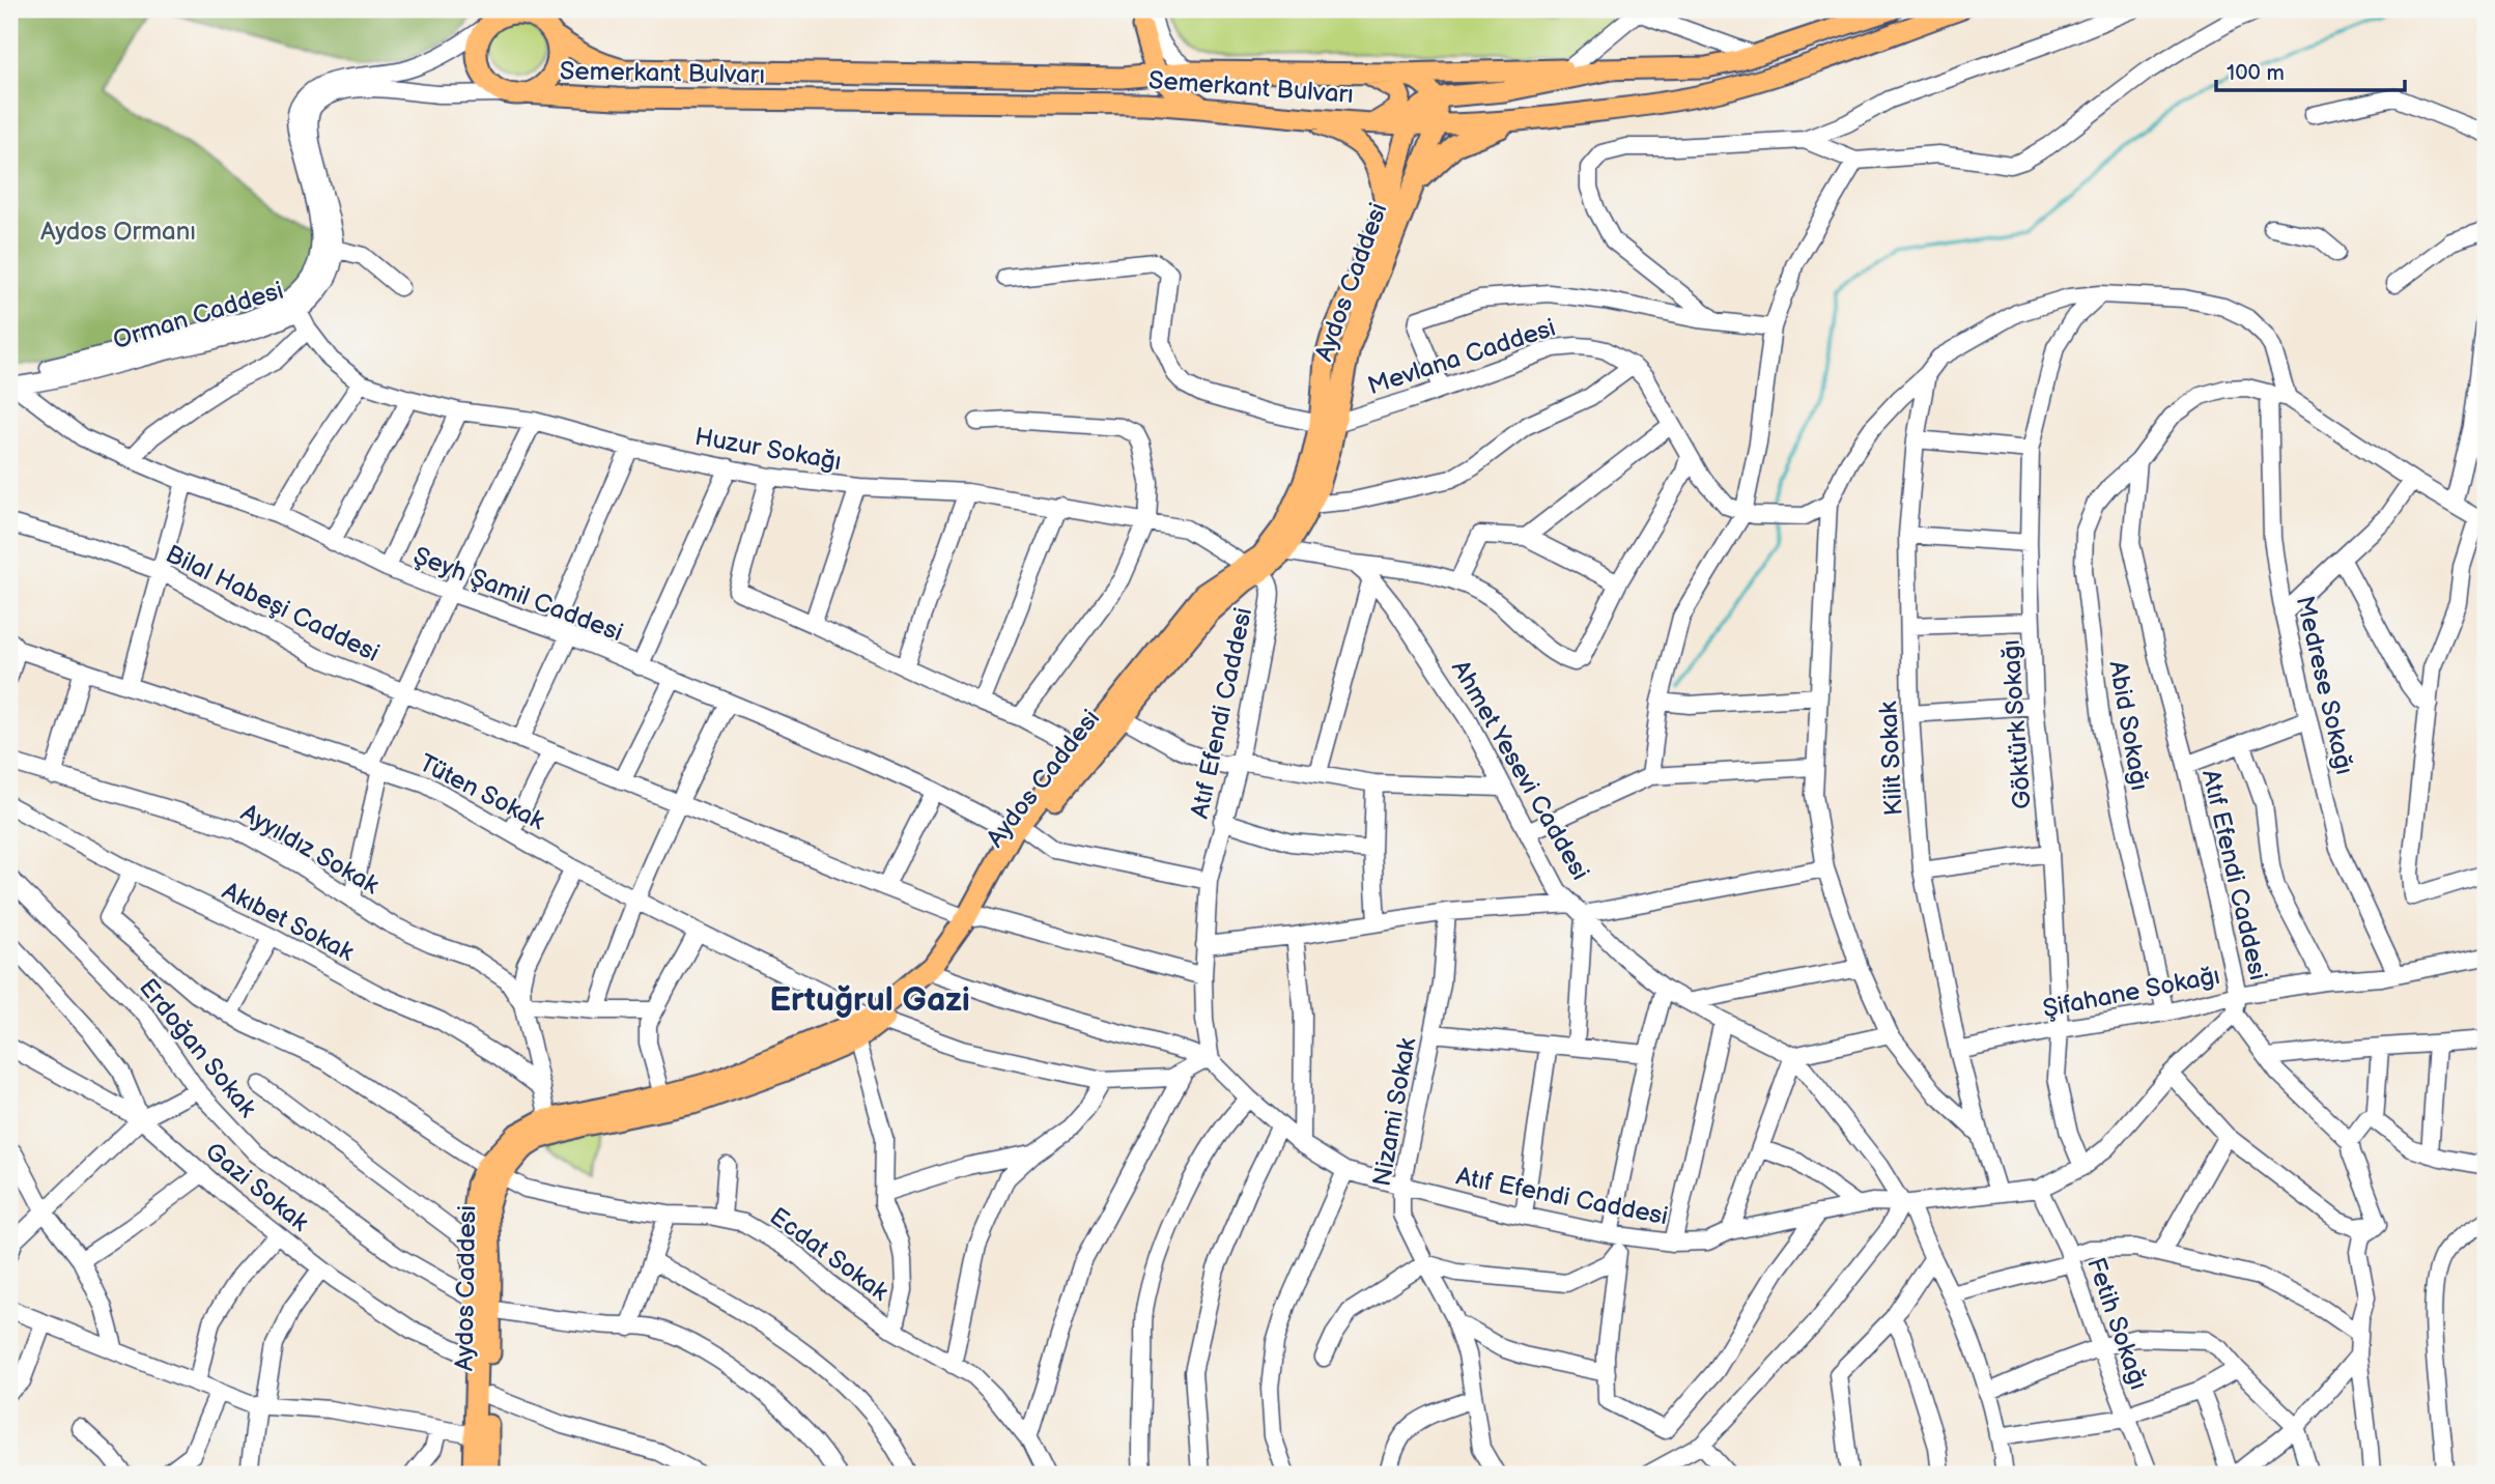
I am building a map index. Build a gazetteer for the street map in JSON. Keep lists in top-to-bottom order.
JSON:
{
  "streets": {
    "main road": ["Semerkant Bulvarı", "Aydos Caddesi"],
    "street": [
      "Orman Caddesi",
      "Mevlana Caddesi",
      "Huzur Sokağı",
      "Şeyh Şamil Caddesi",
      "Bilal Habeşi Caddesi",
      "Medrese Sokağı",
      "Atıf Efendi Caddesi",
      "Göktürk Sokağı",
      "Abid Sokağı",
      "Kilit Sokak",
      "Ahmet Yesevi Caddesi",
      "Tüten Sokak",
      "Ayyıldız Sokak",
      "Akıbet Sokak",
      "Şifahane Sokağı",
      "Erdoğan Sokak",
      "Nizami Sokak",
      "Gazi Sokak",
      "Ecdat Sokak",
      "Fetih Sokağı"
    ]
  },
  "crossings": [
    ["Semerkant Bulvarı", "Aydos Caddesi"],
    ["Aydos Caddesi", "Mevlana Caddesi"],
    ["Aydos Caddesi", "Huzur Sokağı"],
    ["Aydos Caddesi", "Şeyh Şamil Caddesi"],
    ["Aydos Caddesi", "Bilal Habeşi Caddesi"],
    ["Aydos Caddesi", "Tüten Sokak"],
    ["Aydos Caddesi", "Erdoğan Sokak"],
    ["Aydos Caddesi", "Gazi Sokak"],
    ["Aydos Caddesi", "Ecdat Sokak"],
    ["Orman Caddesi", "Huzur Sokağı"],
    ["Orman Caddesi", "Şeyh Şamil Caddesi"],
    ["Huzur Sokağı", "Atıf Efendi Caddesi"],
    ["Şeyh Şamil Caddesi", "Atıf Efendi Caddesi"],
    ["Bilal Habeşi Caddesi", "Atıf Efendi Caddesi"],
    ["Medrese Sokağı", "Şifahane Sokağı"],
    ["Atıf Efendi Caddesi", "Göktürk Sokağı"],
    ["Atıf Efendi Caddesi", "Abid Sokağı"],
    ["Atıf Efendi Caddesi", "Kilit Sokak"],
    ["Atıf Efendi Caddesi", "Ahmet Yesevi Caddesi"],
    ["Atıf Efendi Caddesi", "Tüten Sokak"],
    ["Atıf Efendi Caddesi", "Şifahane Sokağı"],
    ["Atıf Efendi Caddesi", "Nizami Sokak"],
    ["Atıf Efendi Caddesi", "Fetih Sokağı"],
    ["Göktürk Sokağı", "Şifahane Sokağı"],
    ["Abid Sokağı", "Şifahane Sokağı"],
    ["Kilit Sokak", "Şifahane Sokağı"],
    ["Akıbet Sokak", "Ecdat Sokak"]
  ],
  "districts": ["Ertuğrul Gazi"],
  "parks": ["Aydos Ormanı"],
  "scale_bar": "100 m"
}
